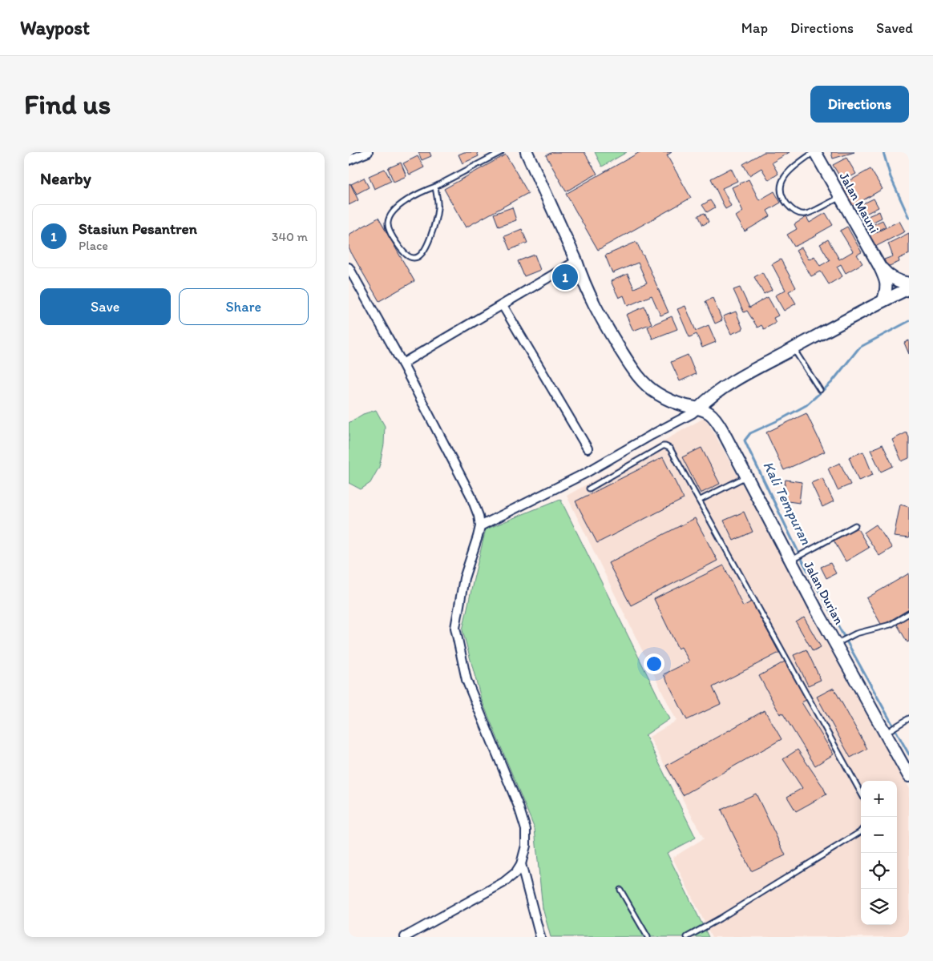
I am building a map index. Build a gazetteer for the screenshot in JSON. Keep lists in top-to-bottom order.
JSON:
{
  "streets": {
    "main road": ["Jalan Mauni", "Jalan Durian"]
  },
  "water": ["Kali Tempuran"],
  "page": {
    "header": "Waypost",
    "nav": ["Map", "Directions", "Saved"],
    "buttons": [
      "Directions",
      ["Save", "Share"]
    ],
    "title": "Find us",
    "heading": "Nearby",
    "list": [
      {
        "mark": "1",
        "name": "Stasiun Pesantren",
        "note": "Place",
        "value": "340 m"
      }
    ],
    "pins": "1",
    "map_buttons": ["+", "−"]
  }
}
